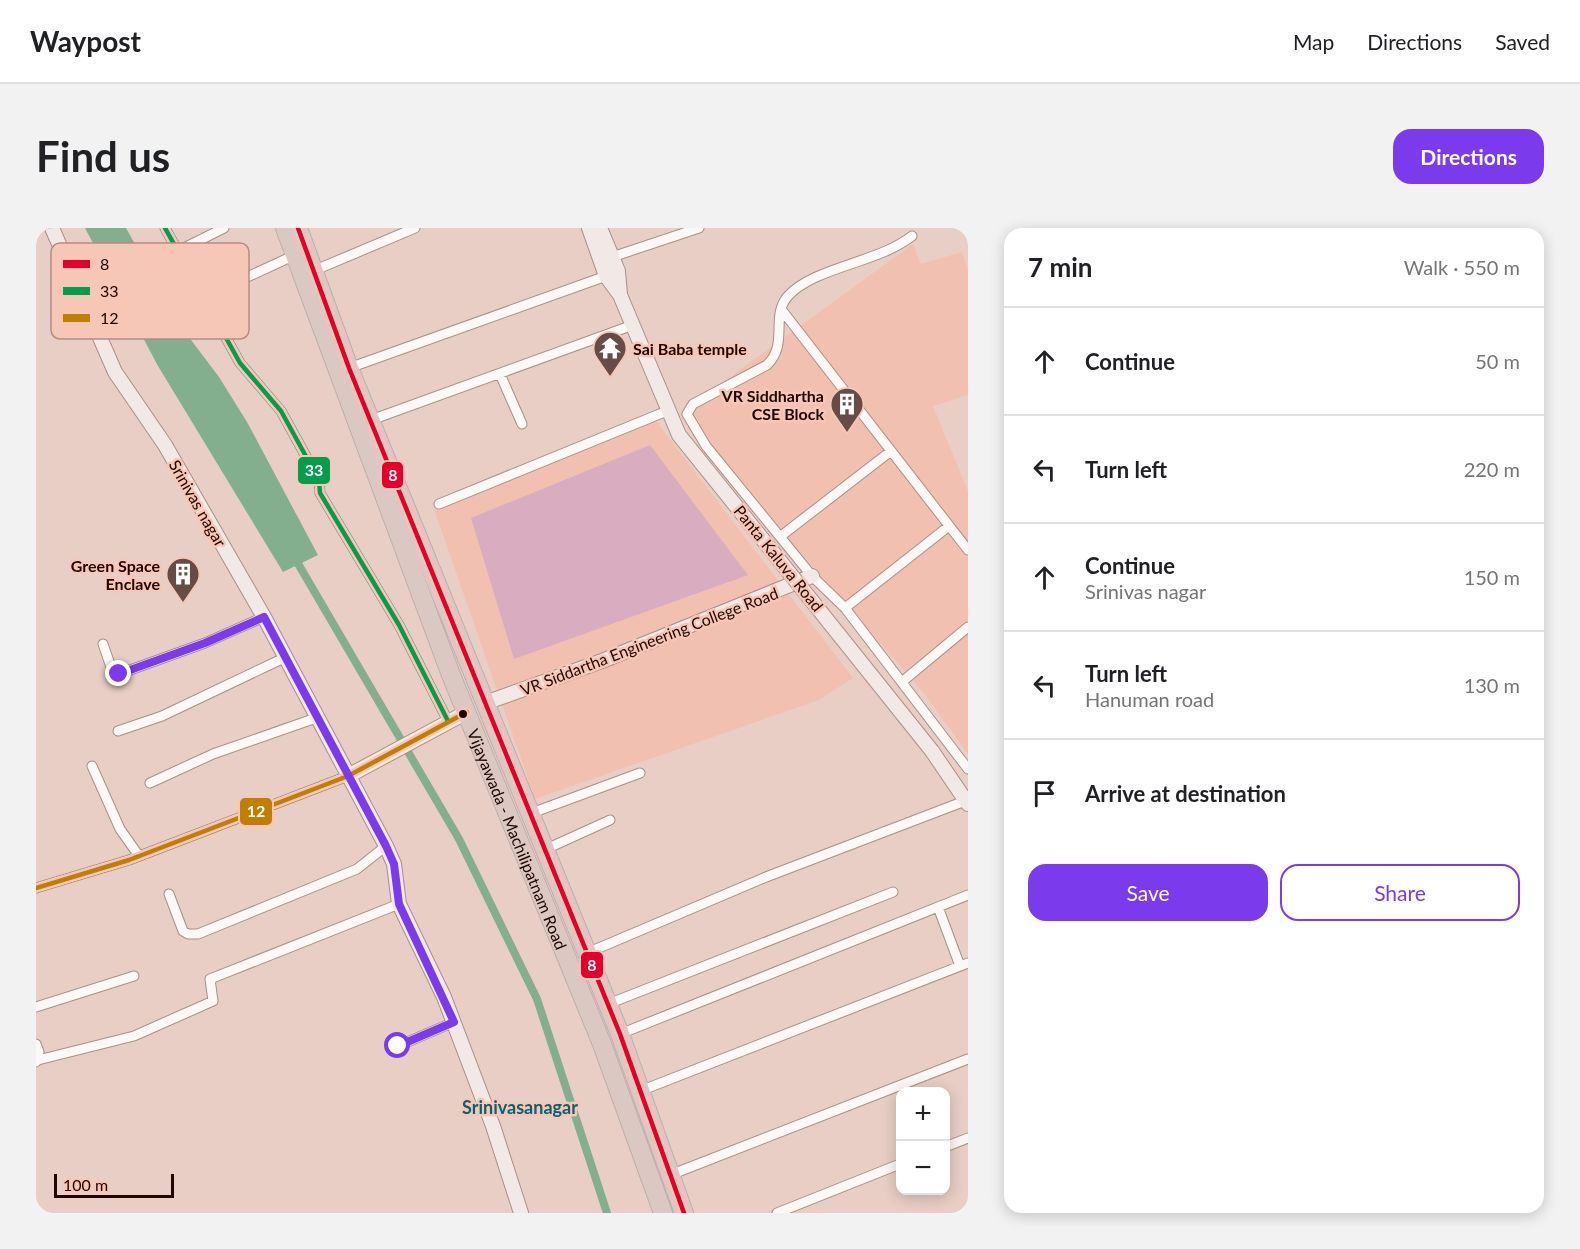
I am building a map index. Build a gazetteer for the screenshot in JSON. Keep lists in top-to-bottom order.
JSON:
{
  "streets": {
    "highway": ["Vijayawada - Machilipatnam Road"],
    "street": ["Srinivas nagar", "Panta Kaluva Road", "VR Siddartha Engineering College Road"]
  },
  "crossings": [
    ["VR Siddartha Engineering College Road", "Vijayawada - Machilipatnam Road"]
  ],
  "districts": ["Srinivasanagar"],
  "places": {
    "temple": ["Sai Baba temple"],
    "building": ["VR Siddhartha CSE Block", "Green Space Enclave"]
  },
  "lines": ["transit line 8", "transit line 33", "transit line 12"],
  "legend": ["8", "33", "12"],
  "scale_bar": "100 m",
  "page": {
    "header": "Waypost",
    "nav": ["Map", "Directions", "Saved"],
    "buttons": [
      "Directions",
      ["Save", "Share"]
    ],
    "title": "Find us",
    "heading": ["7 min", "Walk · 550 m"],
    "list": [
      ["Continue", "50 m"],
      ["Turn left", "220 m"],
      ["Continue", "Srinivas nagar", "150 m"],
      ["Turn left", "Hanuman road", "130 m"],
      "Arrive at destination"
    ],
    "map_buttons": ["+", "−"],
    "scale": "100 m"
  }
}
